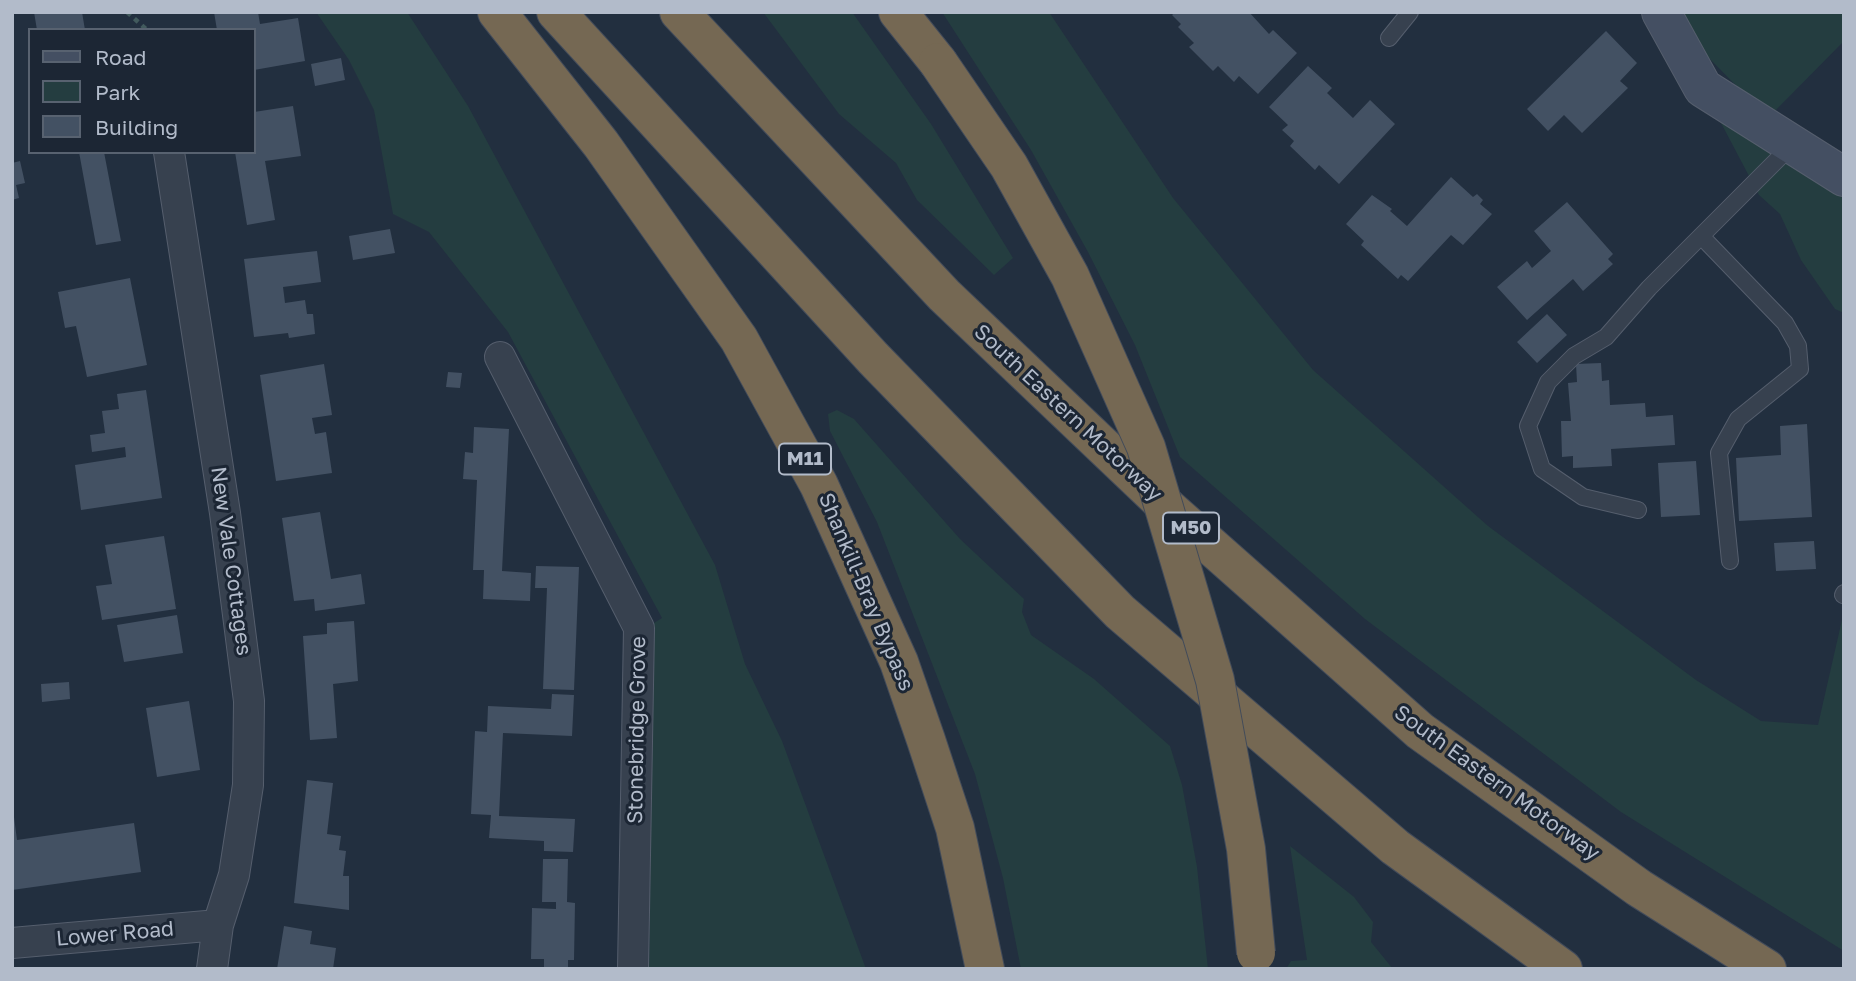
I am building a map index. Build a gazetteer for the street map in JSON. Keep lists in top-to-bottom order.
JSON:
{
  "streets": {
    "highway": [
      "South Eastern Motorway",
      "M11",
      "M50",
      "Shankill-Bray Bypass"
    ],
    "street": ["New Vale Cottages", "Stonebridge Grove", "Lower Road"]
  },
  "crossings": [
    ["New Vale Cottages", "Lower Road"]
  ],
  "legend": ["Road", "Park", "Building"]
}
